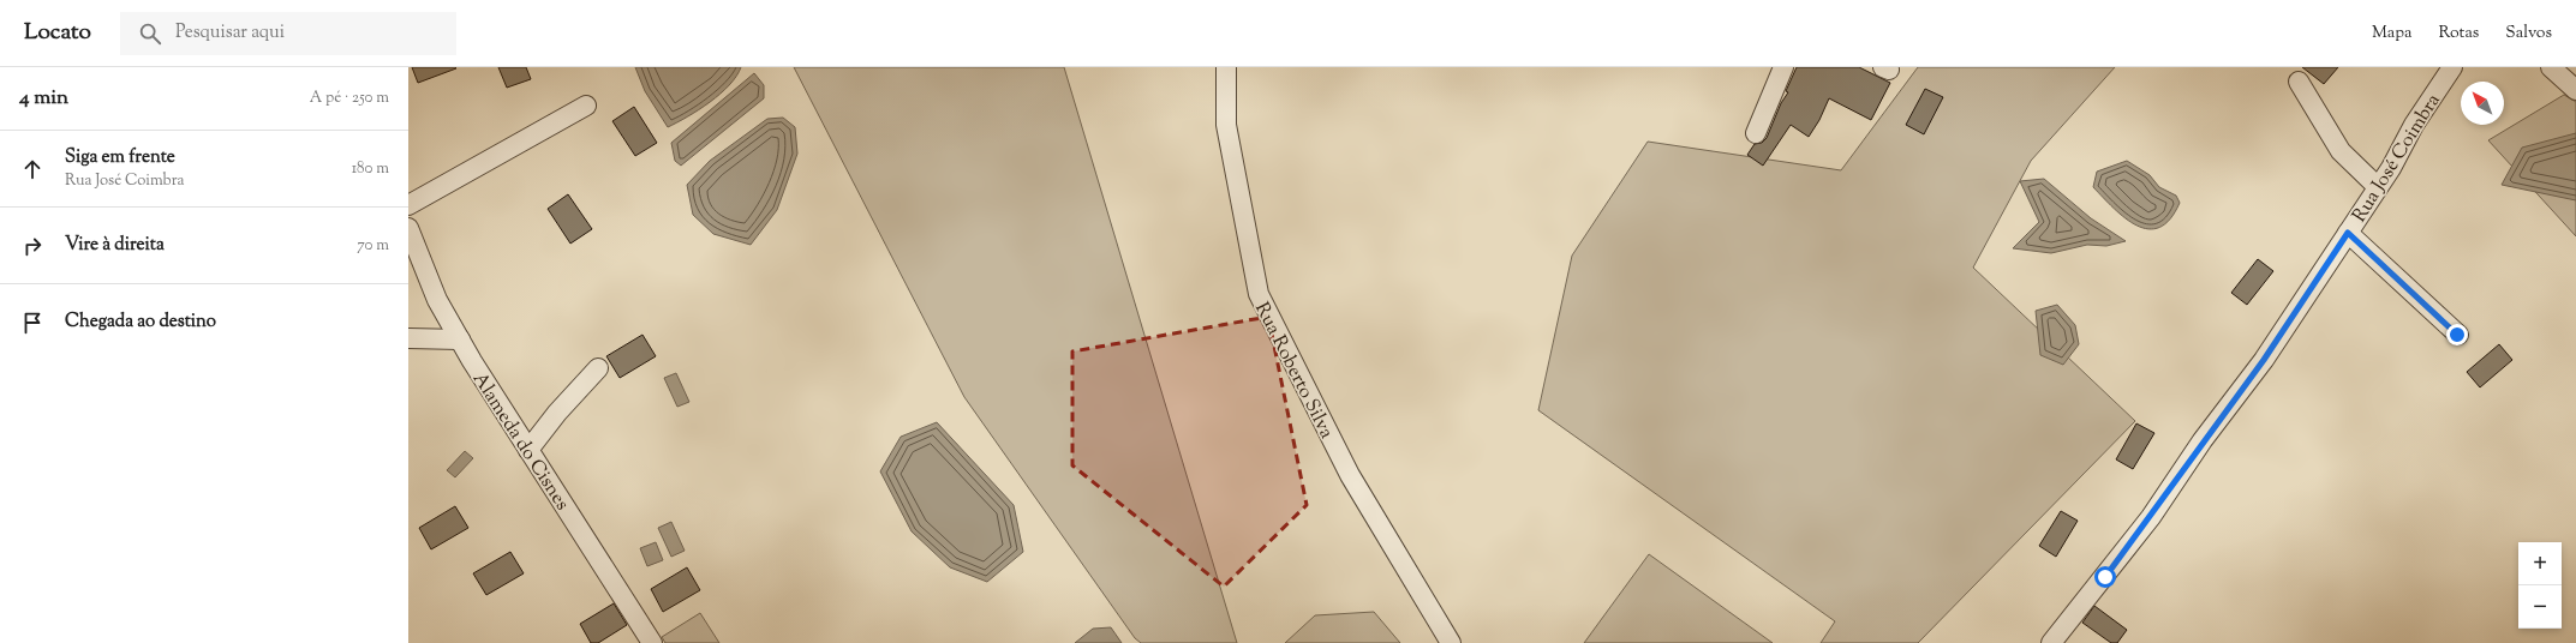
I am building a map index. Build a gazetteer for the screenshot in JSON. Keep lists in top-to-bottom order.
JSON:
{
  "streets": {
    "street": ["Rua José Coimbra", "Rua Roberto Silva", "Alameda do Cisnes"]
  },
  "north": "top left",
  "page": {
    "header": "Locato",
    "search": "Pesquisar aqui",
    "nav": ["Mapa", "Rotas", "Salvos"],
    "heading": ["4 min", "A pé · 250 m"],
    "list": [
      ["Siga em frente", "Rua José Coimbra", "180 m"],
      ["Vire à direita", "70 m"],
      "Chegada ao destino"
    ],
    "map_buttons": ["+", "−"]
  }
}
